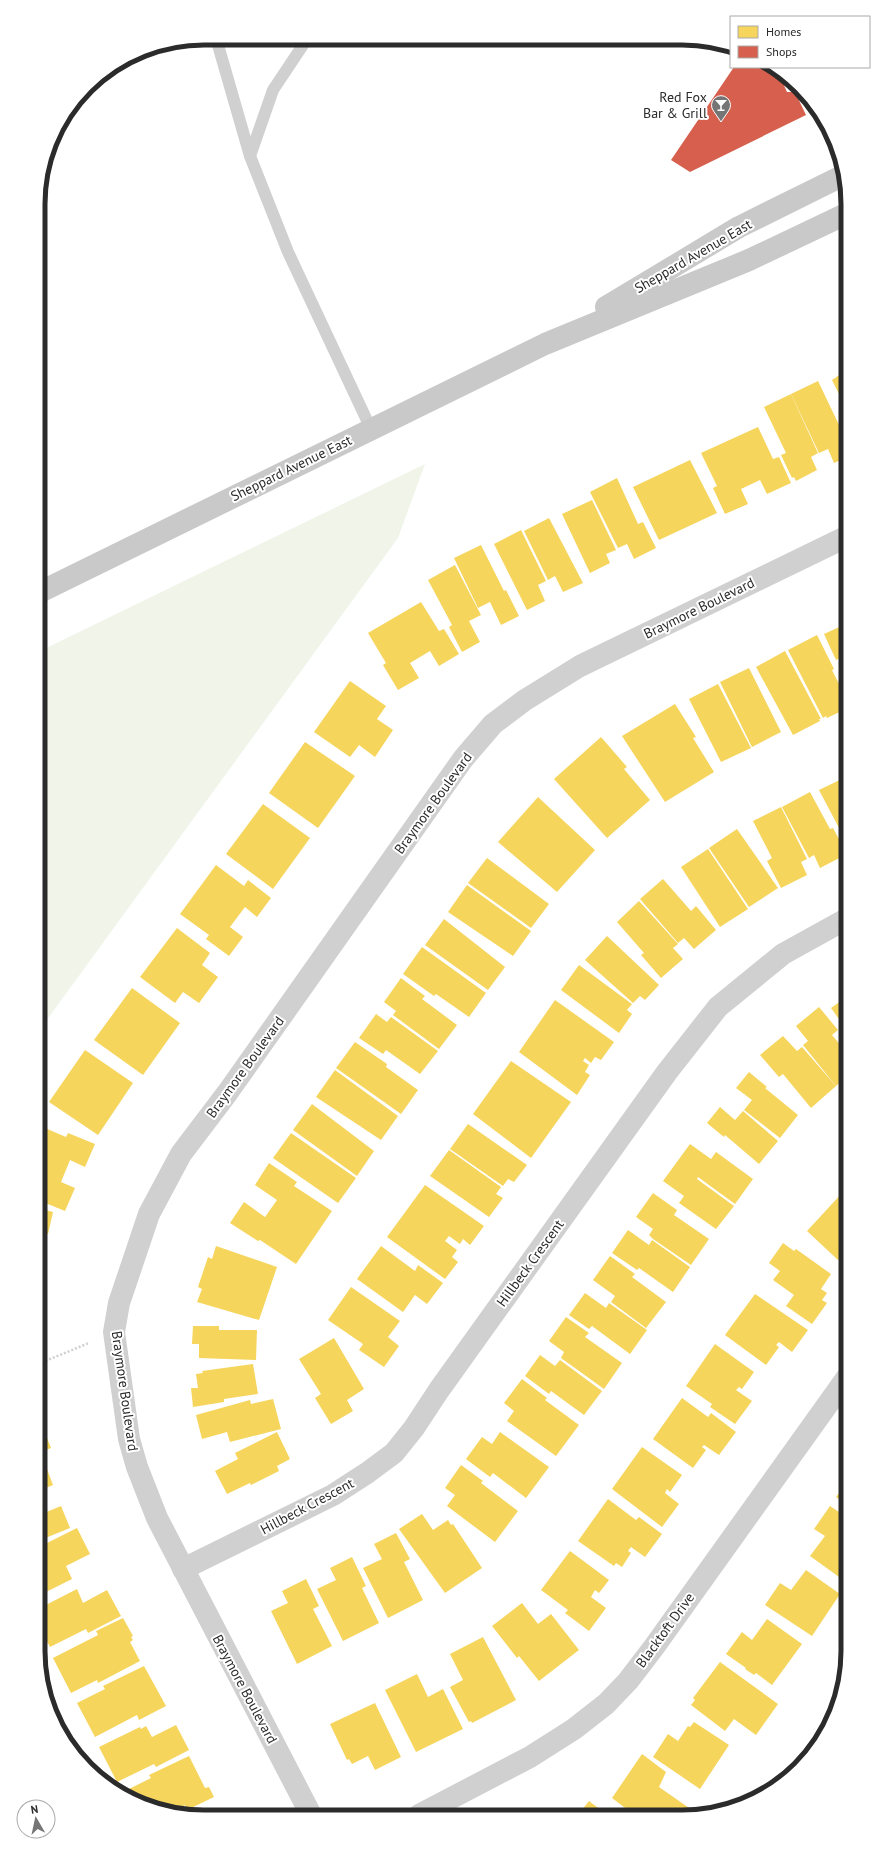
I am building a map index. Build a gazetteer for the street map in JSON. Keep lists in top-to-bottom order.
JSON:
{
  "streets": {
    "main road": ["Sheppard Avenue East"],
    "street": ["Braymore Boulevard", "Hillbeck Crescent", "Blacktoft Drive"]
  },
  "crossings": [
    ["Braymore Boulevard", "Hillbeck Crescent"]
  ],
  "places": {
    "bar": ["Red Fox Bar & Grill"]
  },
  "legend": ["Homes", "Shops"],
  "north": "top"
}
